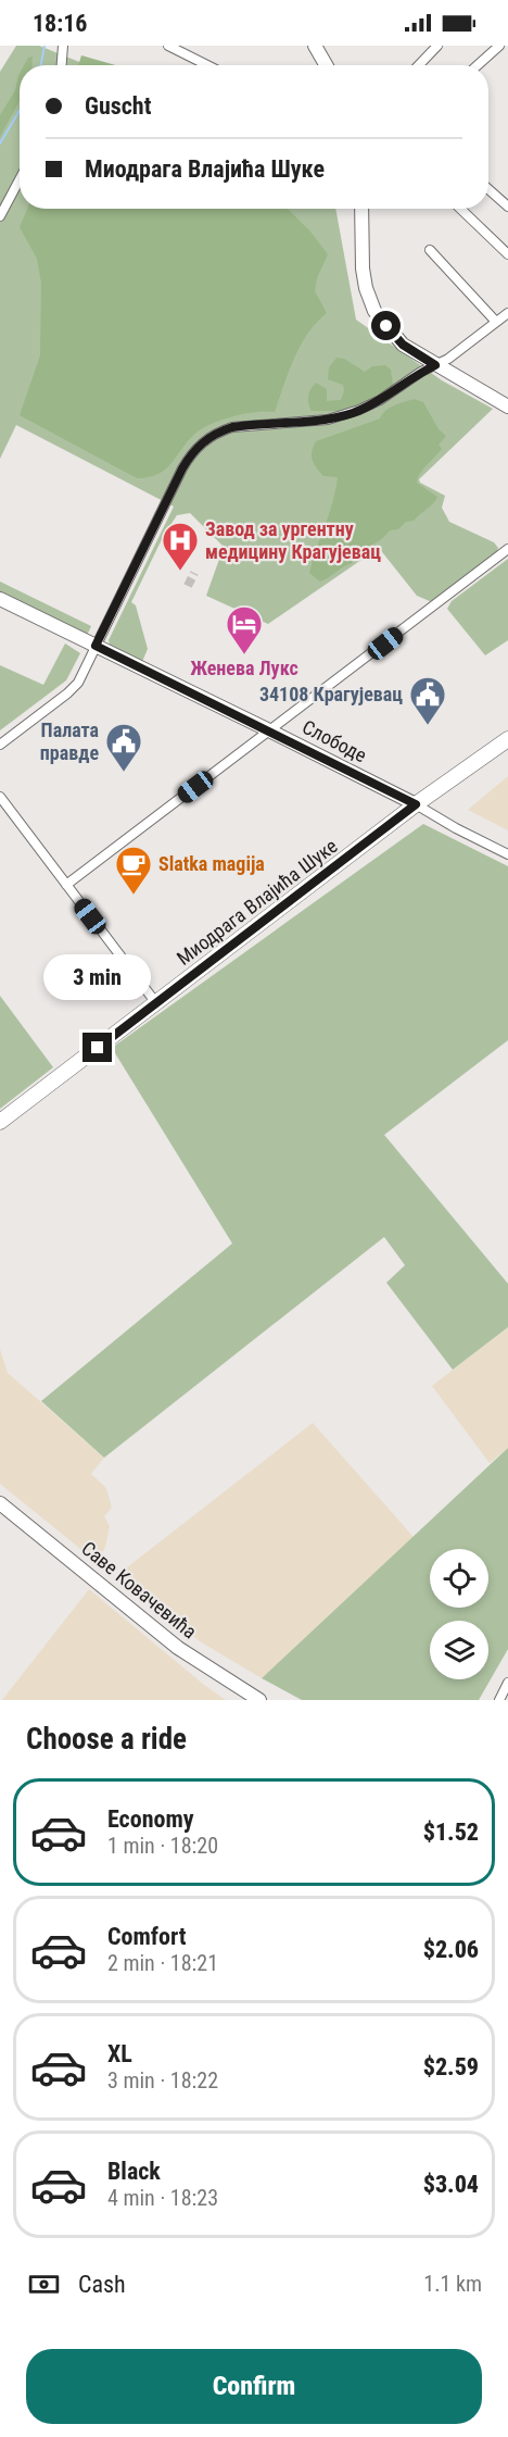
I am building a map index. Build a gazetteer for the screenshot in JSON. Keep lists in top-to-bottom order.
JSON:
{
  "streets": {
    "main road": ["Миодрага Влајића Шуке"],
    "street": ["Слободе", "Саве Ковачевића"]
  },
  "crossings": [
    ["Слободе", "Миодрага Влајића Шуке"]
  ],
  "places": {
    "hospital": ["Завод за ургентну медицину Крагујевац"],
    "hotel": ["Женева Лукс"],
    "public building": ["34108 Крагујевац", "Палата правде"],
    "cafe": ["Slatka magija"]
  },
  "page": {
    "status": "18:16",
    "banner": ["Guscht", "Миодрага Влајића Шуке"],
    "bubble": "3 min",
    "heading": "Choose a ride",
    "list": [
      {
        "name": "Economy",
        "note": "1 min · 18:20",
        "value": "$1.52"
      },
      {
        "name": "Comfort",
        "note": "2 min · 18:21",
        "value": "$2.06"
      },
      {
        "name": "XL",
        "note": "3 min · 18:22",
        "value": "$2.59"
      },
      {
        "name": "Black",
        "note": "4 min · 18:23",
        "value": "$3.04"
      }
    ],
    "pay": ["Cash", "1.1 km"],
    "buttons": "Confirm"
  }
}
